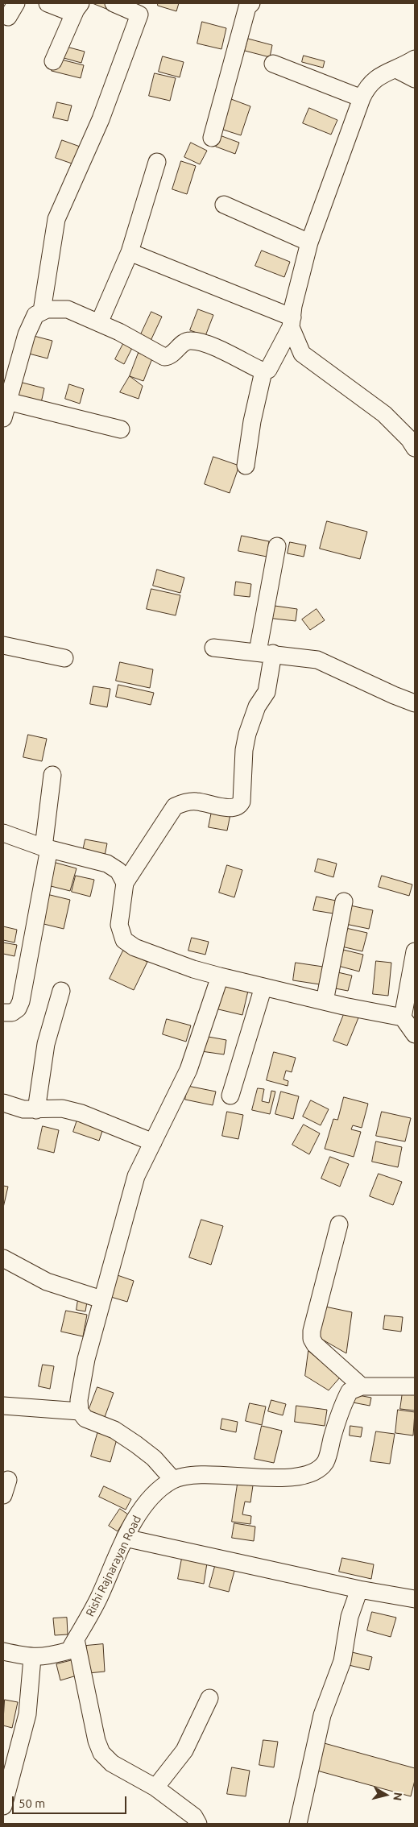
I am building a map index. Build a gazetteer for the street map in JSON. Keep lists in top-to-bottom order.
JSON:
{
  "streets": {
    "street": ["Rishi Rajnarayan Road"]
  },
  "scale_bar": "50 m",
  "north": "right"
}
